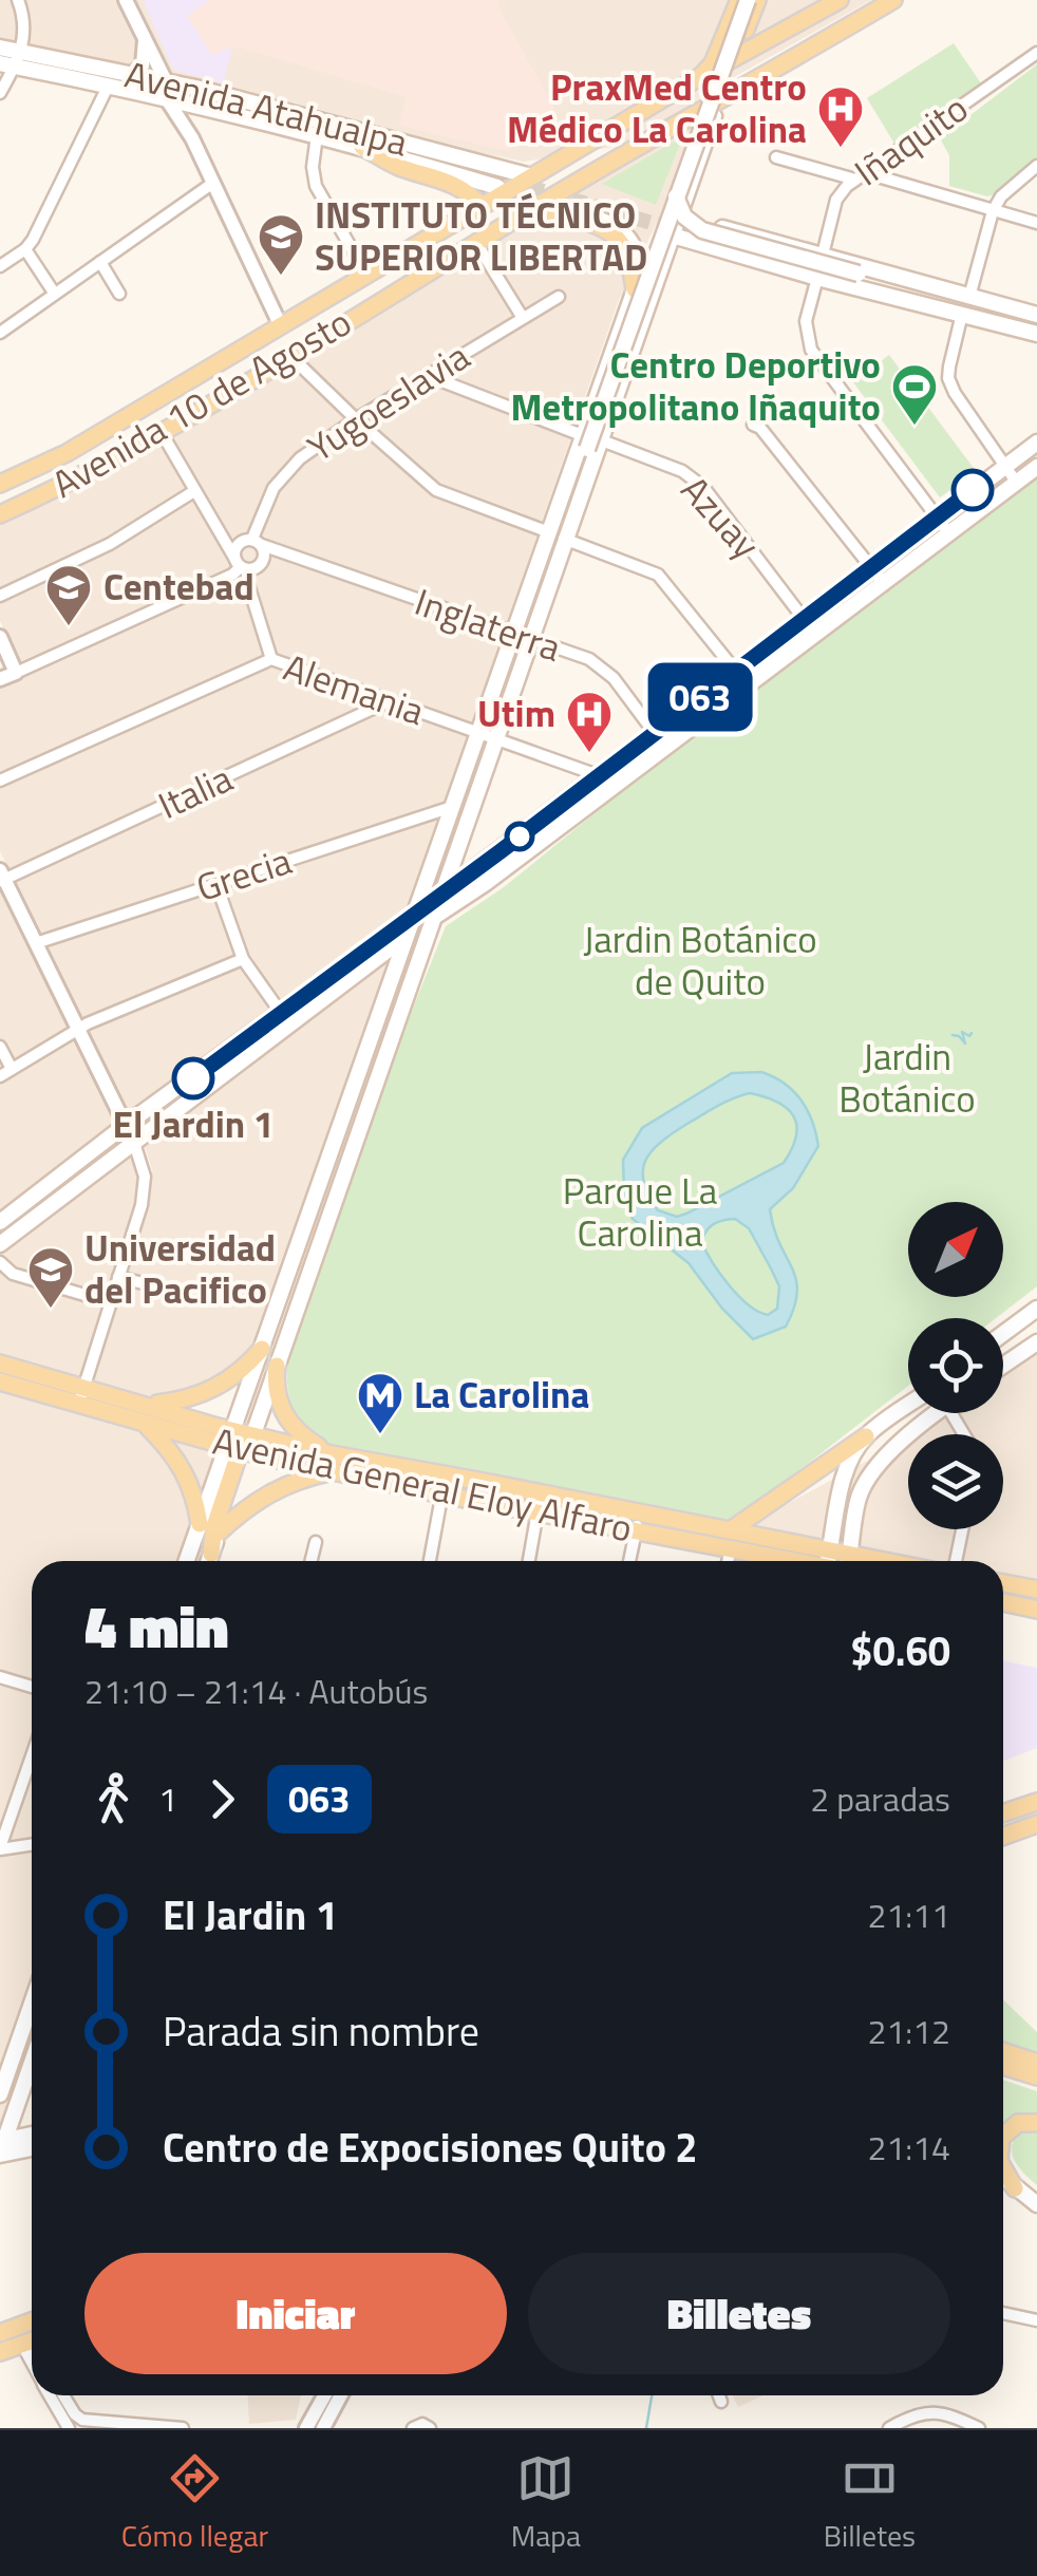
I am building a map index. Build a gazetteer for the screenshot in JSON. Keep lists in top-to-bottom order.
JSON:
{
  "streets": {
    "main road": ["Avenida Atahualpa", "Avenida 10 de Agosto", "Avenida General Eloy Alfaro"],
    "street": [
      "Iñaquito",
      "Yugoeslavia",
      "Azuay",
      "Inglaterra",
      "Alemania",
      "Italia",
      "Grecia"
    ]
  },
  "crossings": [
    ["Avenida Atahualpa", "Avenida 10 de Agosto"],
    ["Yugoeslavia", "Azuay"],
    ["Yugoeslavia", "Inglaterra"],
    ["Alemania", "Italia"]
  ],
  "parks": ["Jardin Botánico de Quito", "Jardin Botánico", "Parque La Carolina"],
  "places": {
    "hospital": ["PraxMed Centro Médico La Carolina", "Utim"],
    "school or university": ["INSTITUTO TÉCNICO SUPERIOR LIBERTAD", "Centebad", "Universidad del Pacifico"],
    "sports": ["Centro Deportivo Metropolitano Iñaquito"],
    "other": ["El Jardin 1"],
    "metro station": ["La Carolina"]
  },
  "lines": ["bus line 063"],
  "north": "top right",
  "page": {
    "on_map": "063",
    "heading": ["4 min", "21:10 – 21:14 · Autobús", "$0.60"],
    "legs": ["1", "063", "2 paradas"],
    "list": [
      {
        "name": "El Jardin 1",
        "value": "21:11"
      },
      {
        "name": "Parada sin nombre",
        "value": "21:12"
      },
      {
        "name": "Centro de Expocisiones Quito 2",
        "value": "21:14"
      }
    ],
    "buttons": ["Iniciar", "Billetes"],
    "tabs": ["Cómo llegar", "Mapa", "Billetes"]
  }
}
